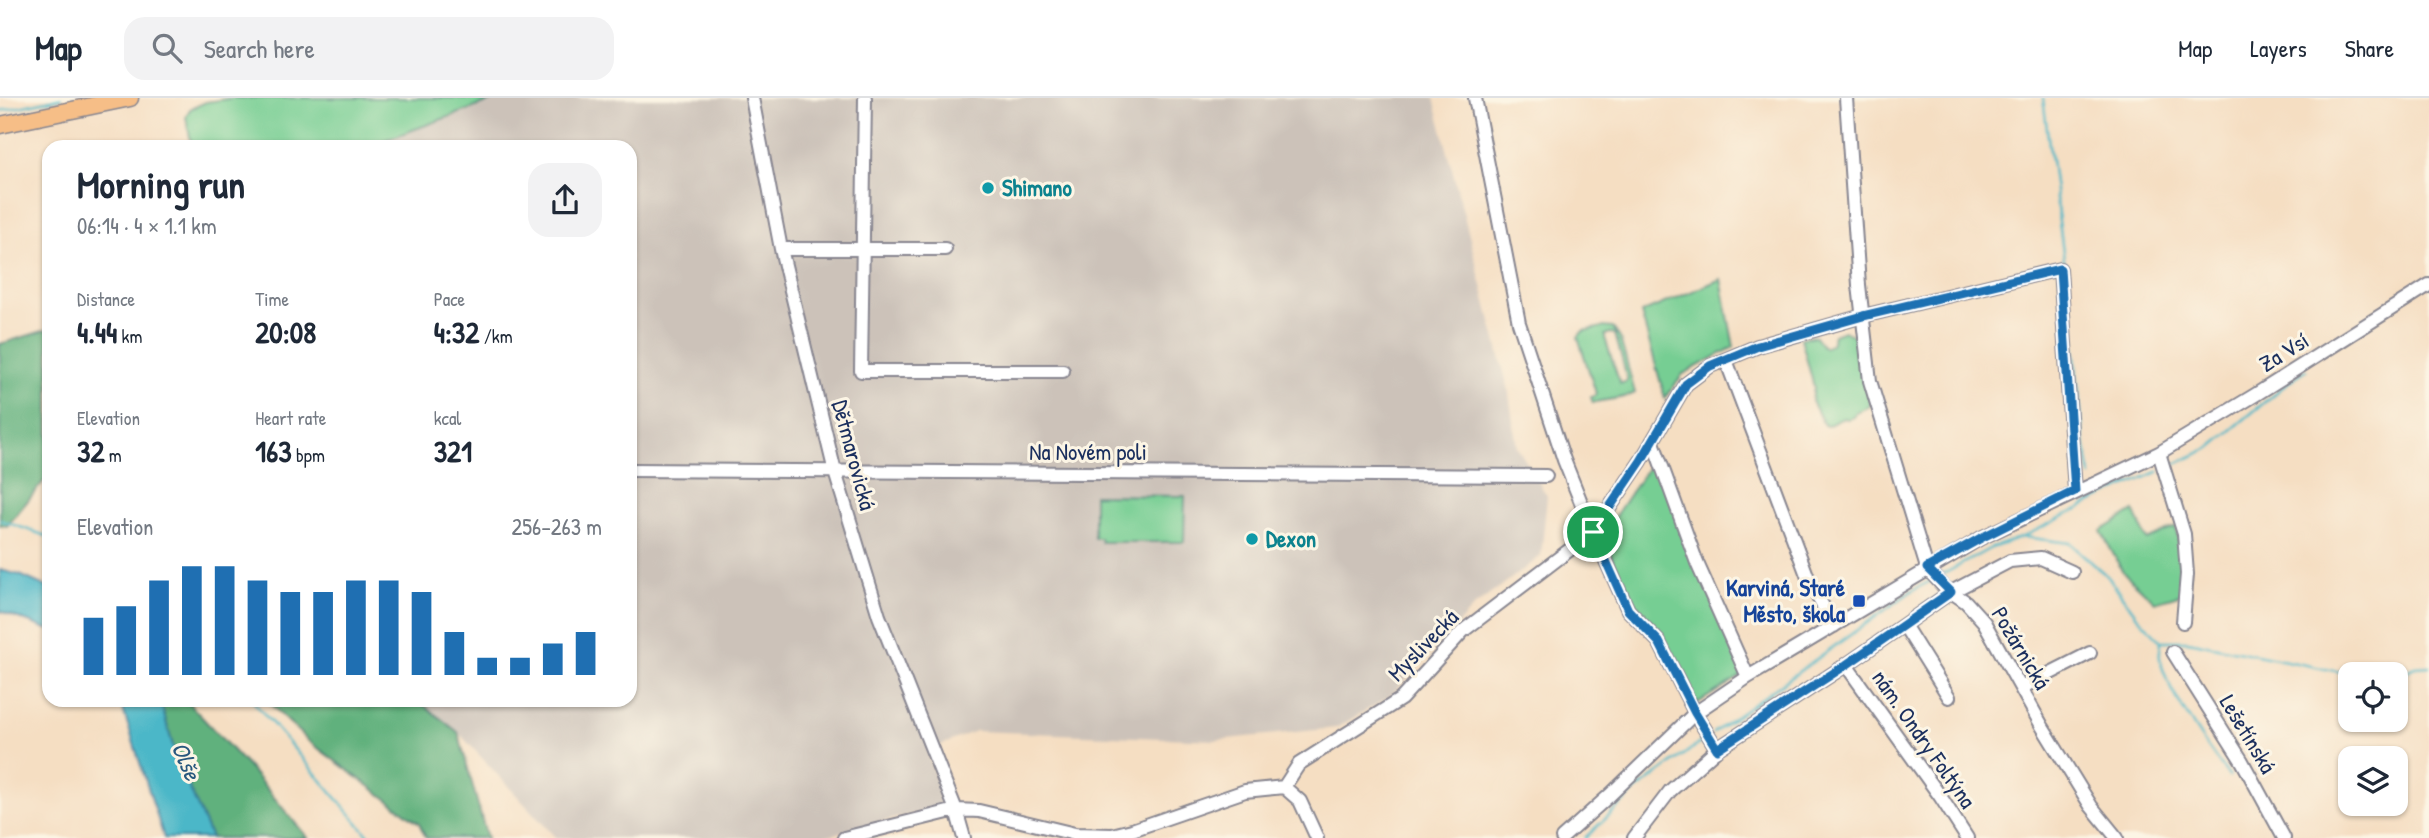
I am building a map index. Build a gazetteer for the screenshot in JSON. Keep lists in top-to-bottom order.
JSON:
{
  "streets": {
    "street": [
      "Za Vsí",
      "Na Novém poli",
      "Dětmarovická",
      "Myslivecká",
      "Požárnická",
      "Lešetínská",
      "nám. Ondry Foltýna"
    ]
  },
  "crossings": [
    ["Za Vsí", "Myslivecká"],
    ["Na Novém poli", "Dětmarovická"],
    ["Požárnická", "nám. Ondry Foltýna"]
  ],
  "water": ["Olše"],
  "places": {
    "other": ["Shimano", "Dexon"],
    "transit": ["Karviná, Staré Město, škola"]
  },
  "page": {
    "header": "Map",
    "search": "Search here",
    "nav": ["Map", "Layers", "Share"],
    "heading": ["Morning run", "06:14 · 4 × 1.1 km"],
    "stats": [
      ["Distance", "4.44 km"],
      ["Time", "20:08"],
      ["Pace", "4:32 /km"],
      ["Elevation", "32 m"],
      ["Heart rate", "163 bpm"],
      ["kcal", "321"]
    ],
    "chart": ["Elevation", "256–263 m"]
  }
}
